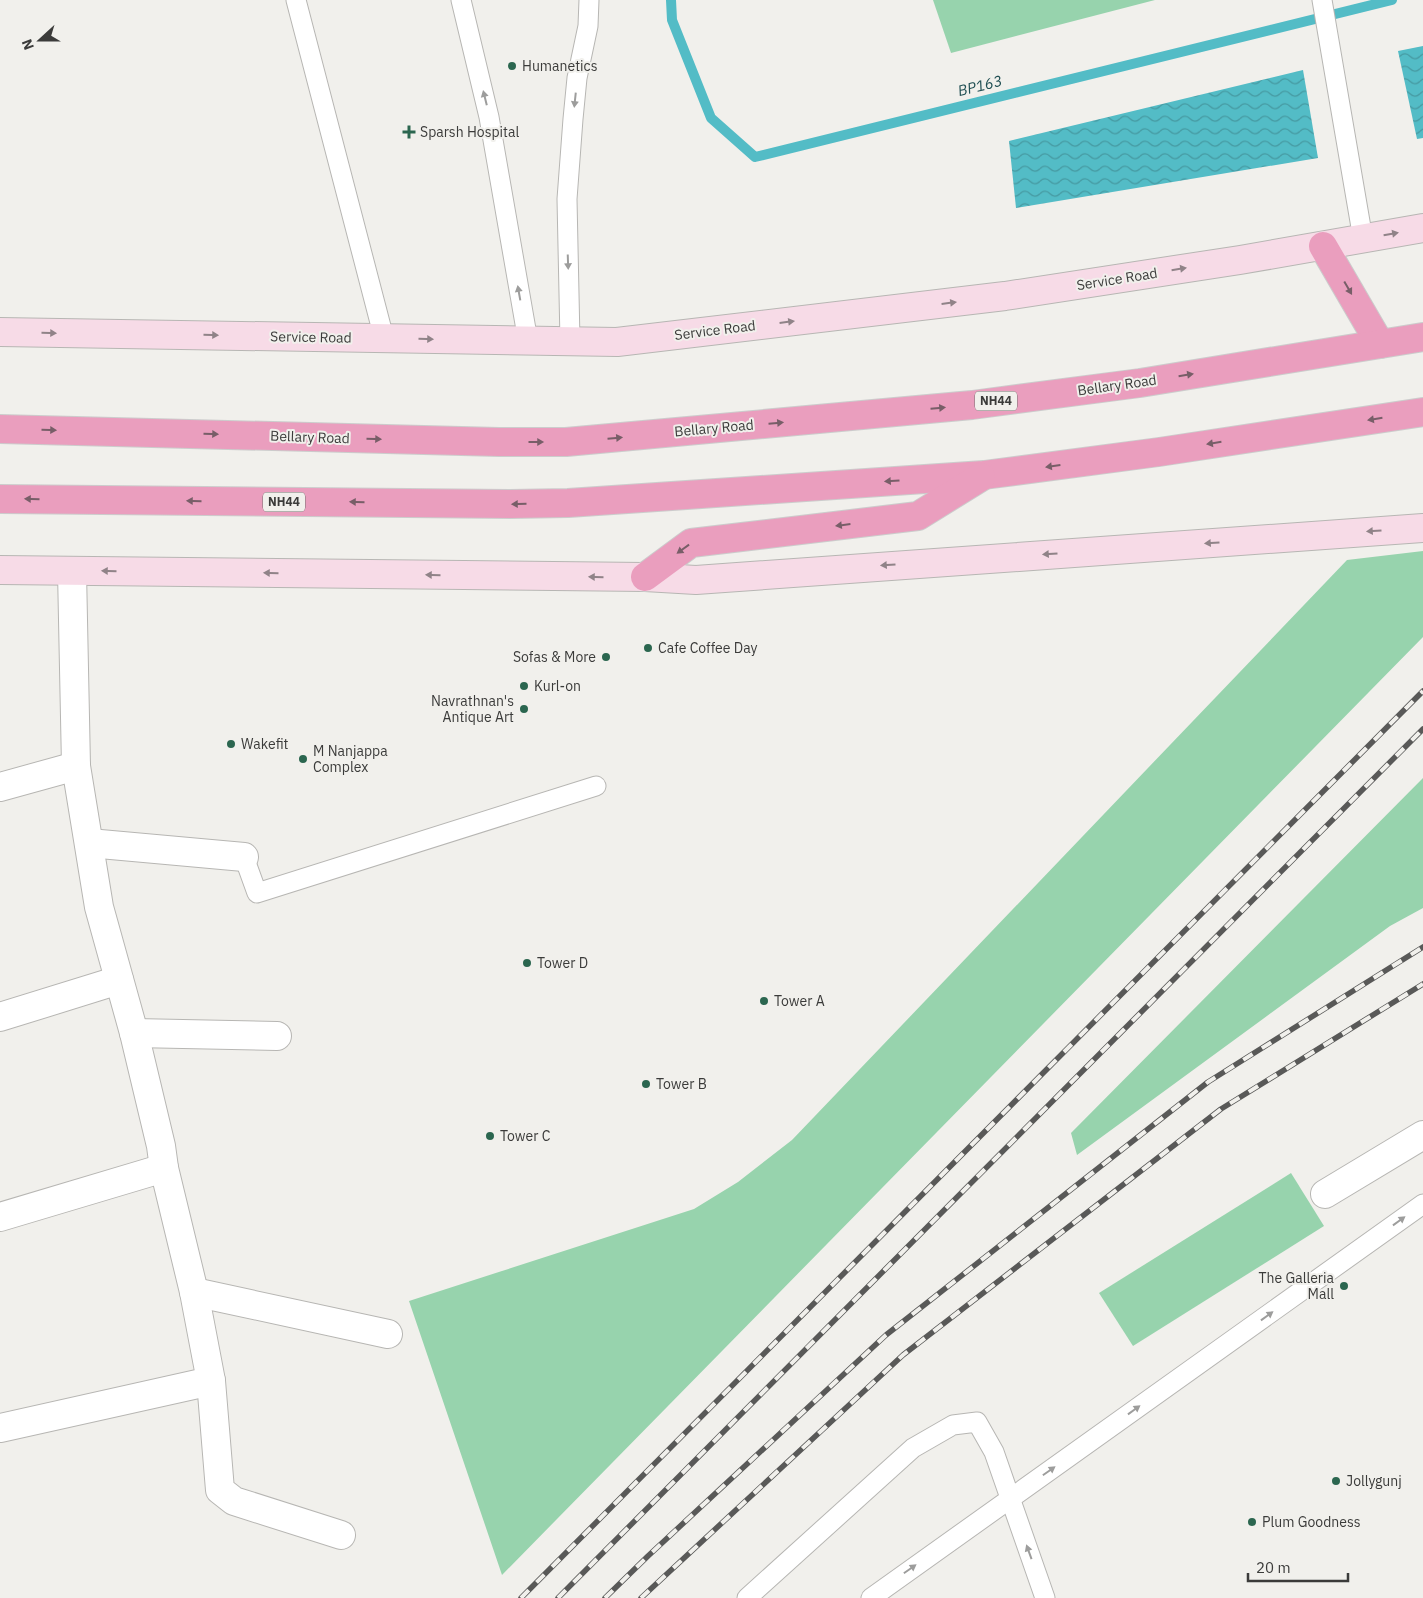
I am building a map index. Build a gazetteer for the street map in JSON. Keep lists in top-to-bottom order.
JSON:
{
  "streets": {
    "highway": ["Bellary Road", "NH44"],
    "main road": ["Service Road"]
  },
  "water": ["BP163"],
  "places": {
    "other": [
      "Humanetics",
      "Cafe Coffee Day",
      "Sofas & More",
      "Kurl-on",
      "Navrathnan's Antique Art",
      "Wakefit",
      "M Nanjappa Complex",
      "Tower D",
      "Tower A",
      "Tower B",
      "Tower C",
      "The Galleria Mall",
      "Jollygunj",
      "Plum Goodness"
    ],
    "health": ["Sparsh Hospital"]
  },
  "scale_bar": "20 m",
  "north": "left"
}
